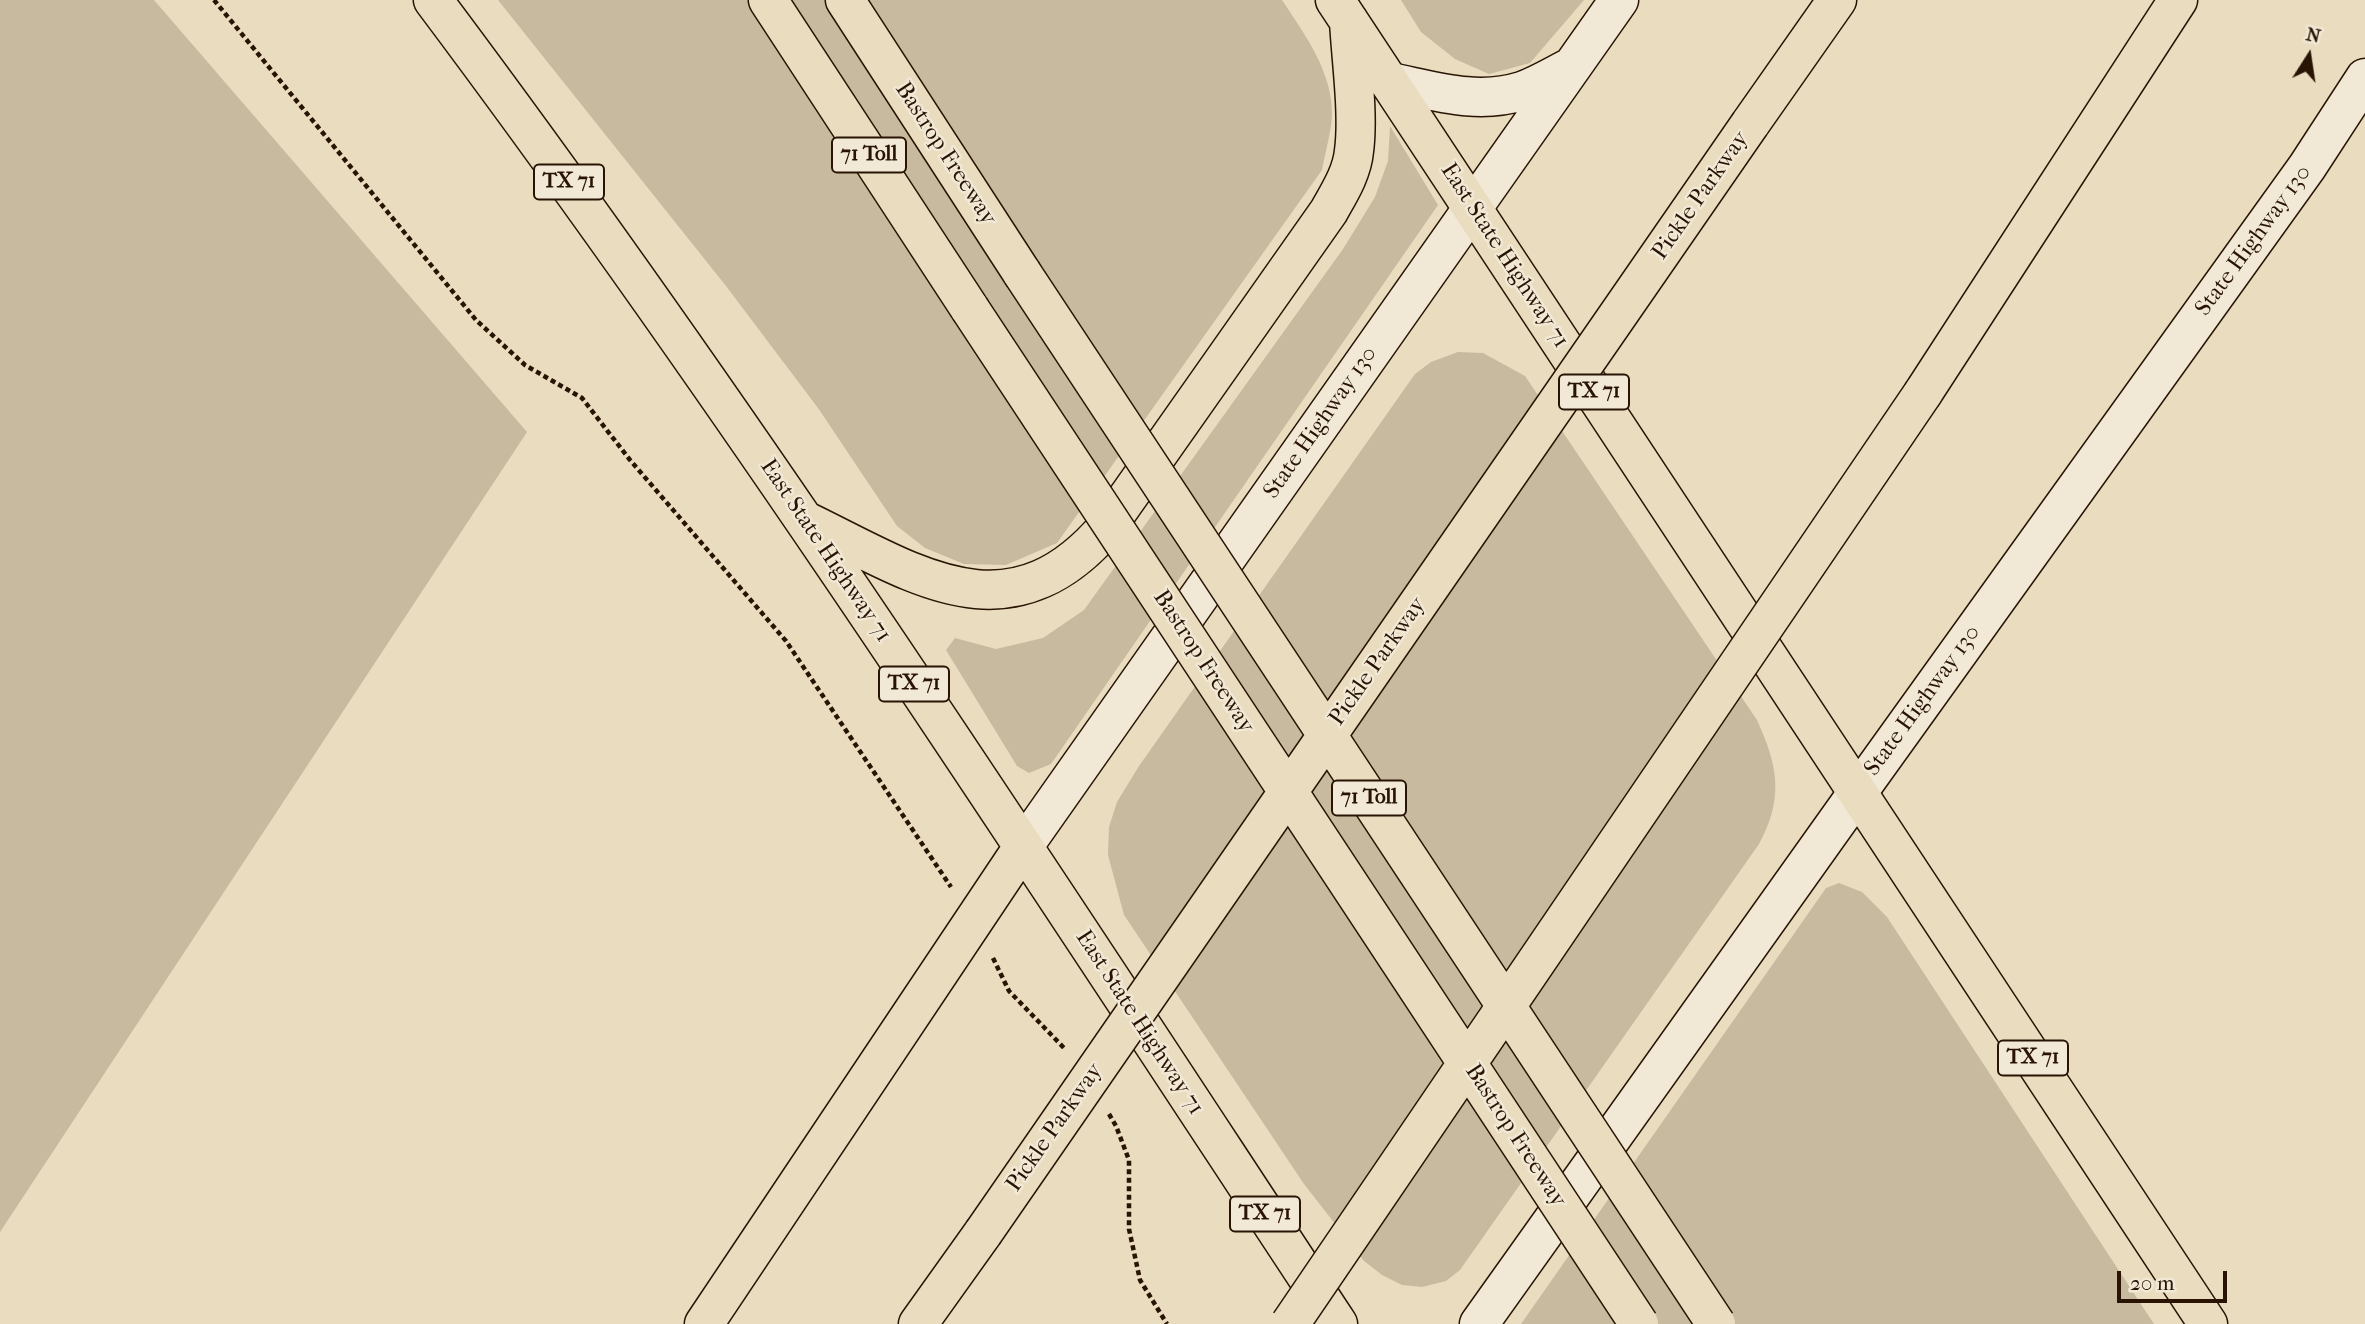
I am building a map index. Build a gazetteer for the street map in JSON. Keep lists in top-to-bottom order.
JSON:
{
  "streets": {
    "highway": [
      "Bastrop Freeway",
      "71 Toll",
      "TX 71",
      "Pickle Parkway",
      "East State Highway 71"
    ],
    "street": ["State Highway 130"]
  },
  "crossings": [
    ["TX 71", "State Highway 130"],
    ["TX 71", "East State Highway 71"],
    ["State Highway 130", "East State Highway 71"]
  ],
  "scale_bar": "20 m",
  "north": "top"
}
